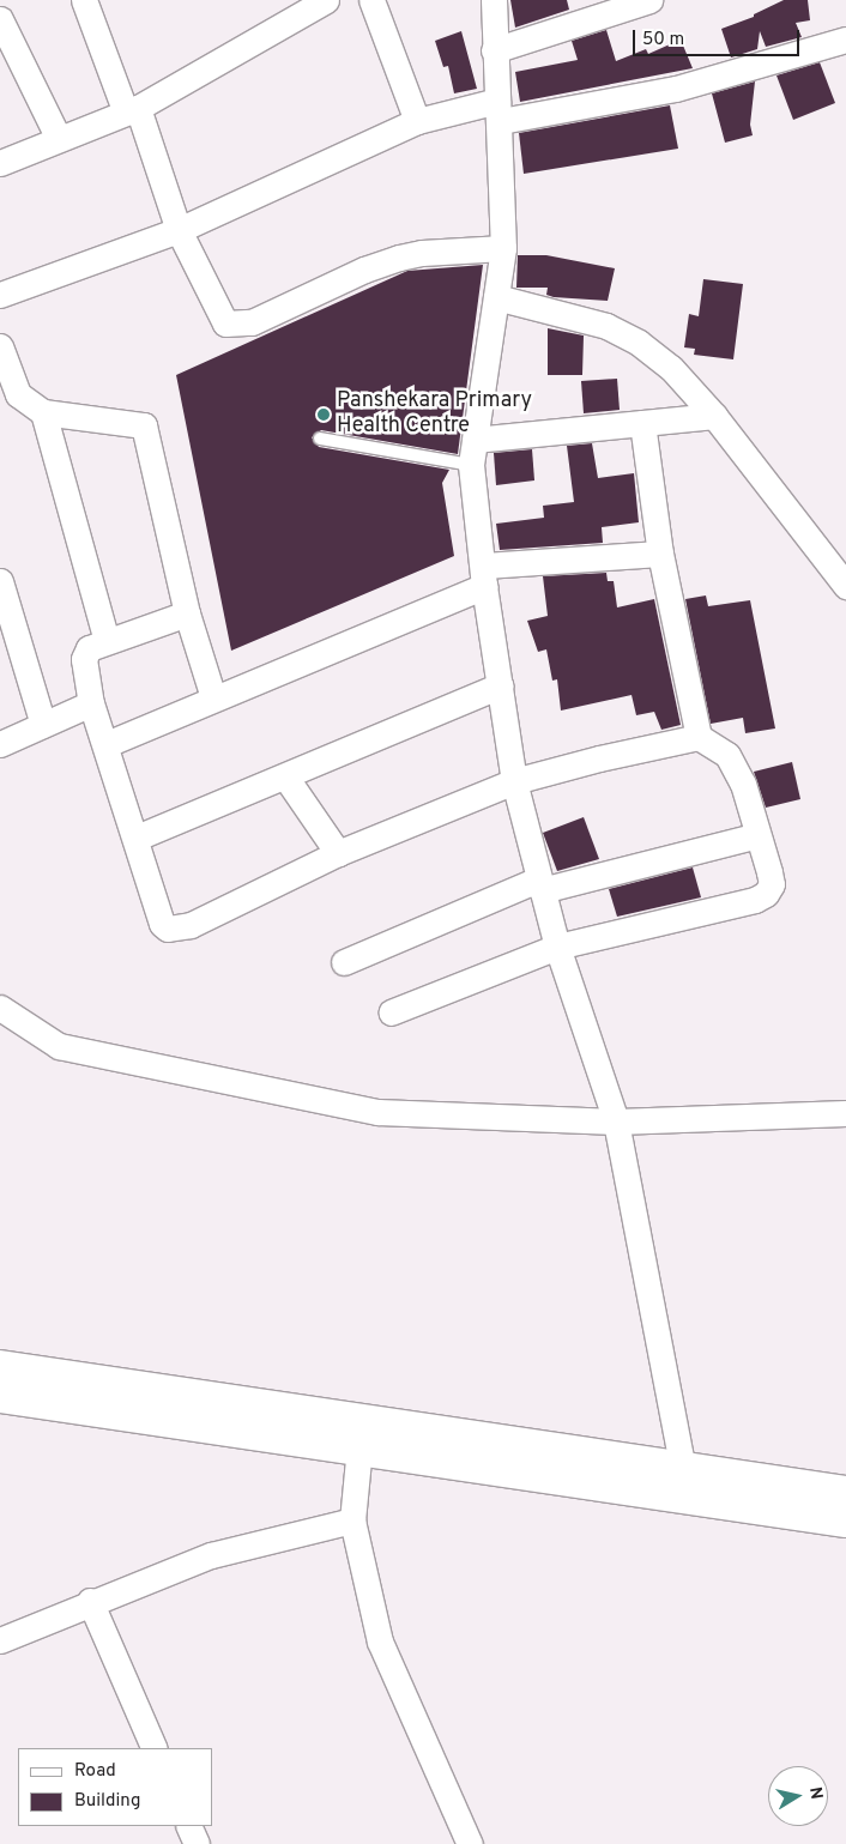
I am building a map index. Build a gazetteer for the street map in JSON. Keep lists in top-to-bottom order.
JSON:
{
  "places": ["Panshekara Primary Health Centre"],
  "legend": ["Road", "Building"],
  "scale_bar": "50 m",
  "north": "right"
}
